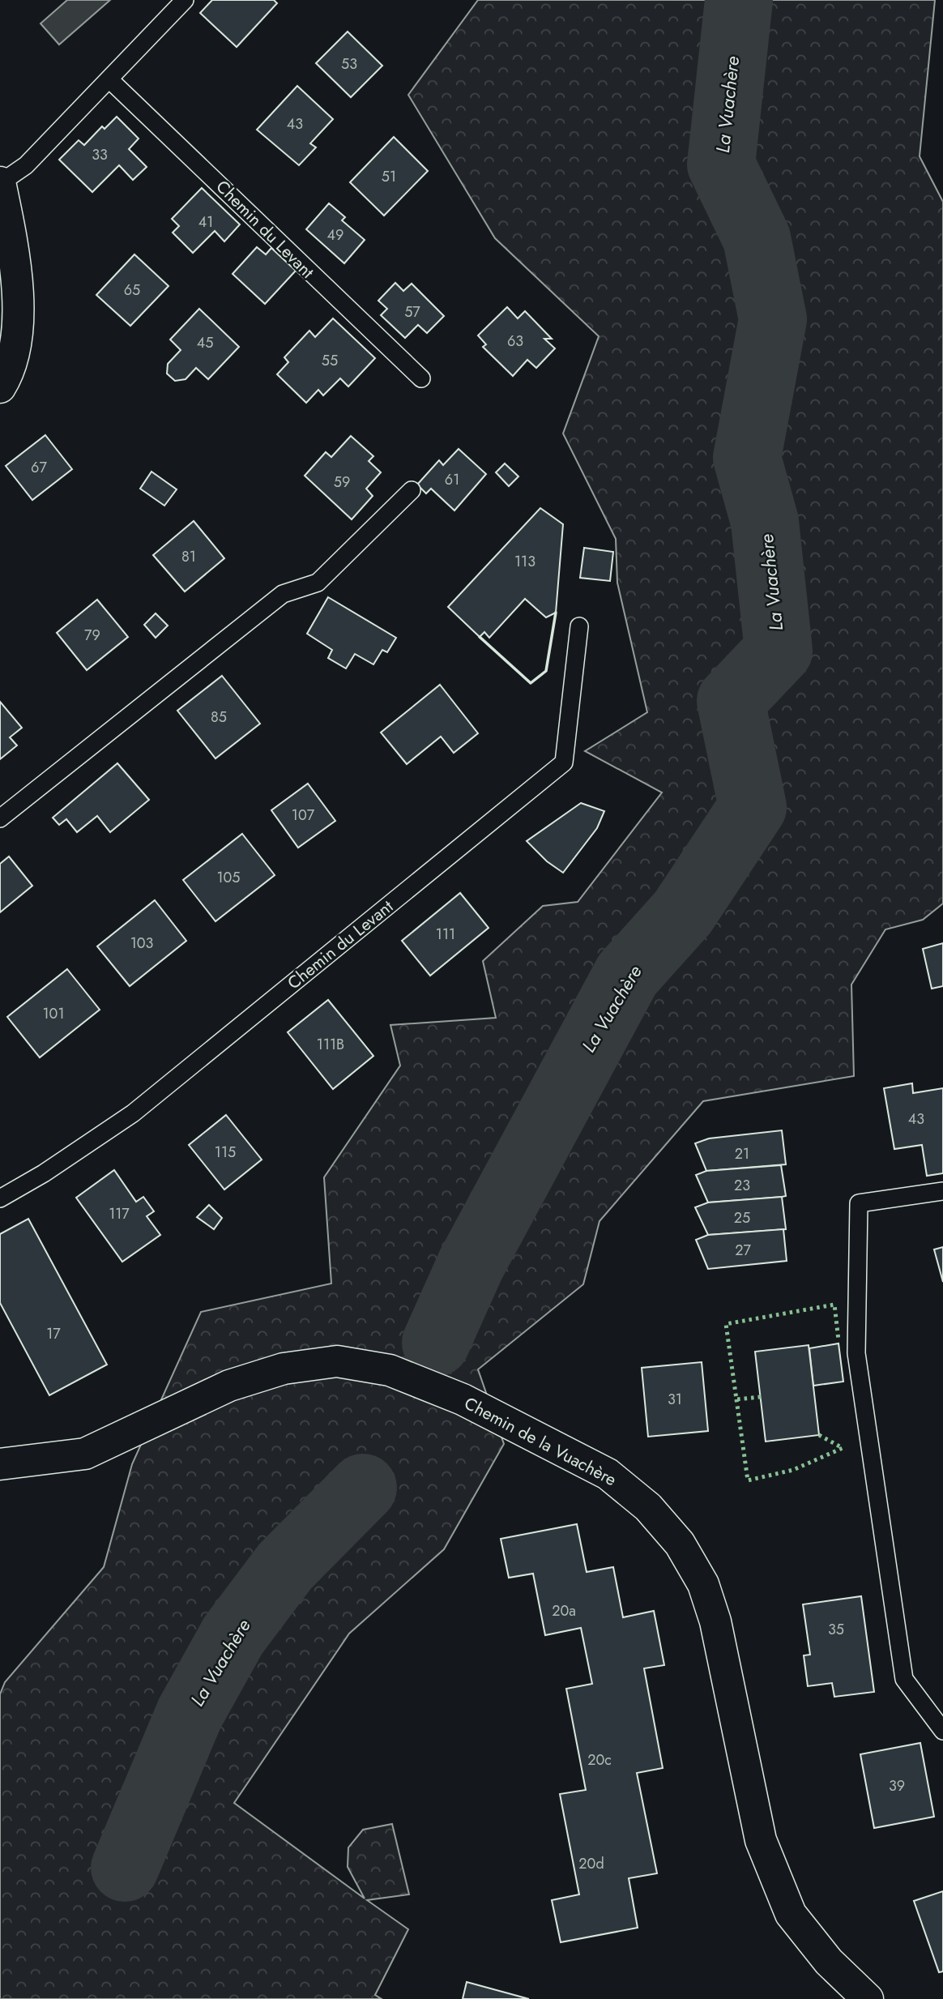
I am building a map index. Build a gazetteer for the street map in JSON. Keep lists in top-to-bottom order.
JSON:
{
  "streets": {
    "street": ["Chemin de la Vuachère"],
    "lane": ["Chemin du Levant"]
  },
  "water": ["La Vuachère"],
  "house_numbers": [
    "53",
    "43",
    "33",
    "51",
    "41",
    "49",
    "65",
    "57",
    "63",
    "45",
    "55",
    "67",
    "61",
    "59",
    "81",
    "113",
    "79",
    "85",
    "107",
    "105",
    "111",
    "103",
    "101",
    "111B",
    "43",
    "115",
    "21",
    "23",
    "117",
    "25",
    "27",
    "17",
    "31",
    "20a",
    "35",
    "20c",
    "39",
    "20d"
  ]
}
